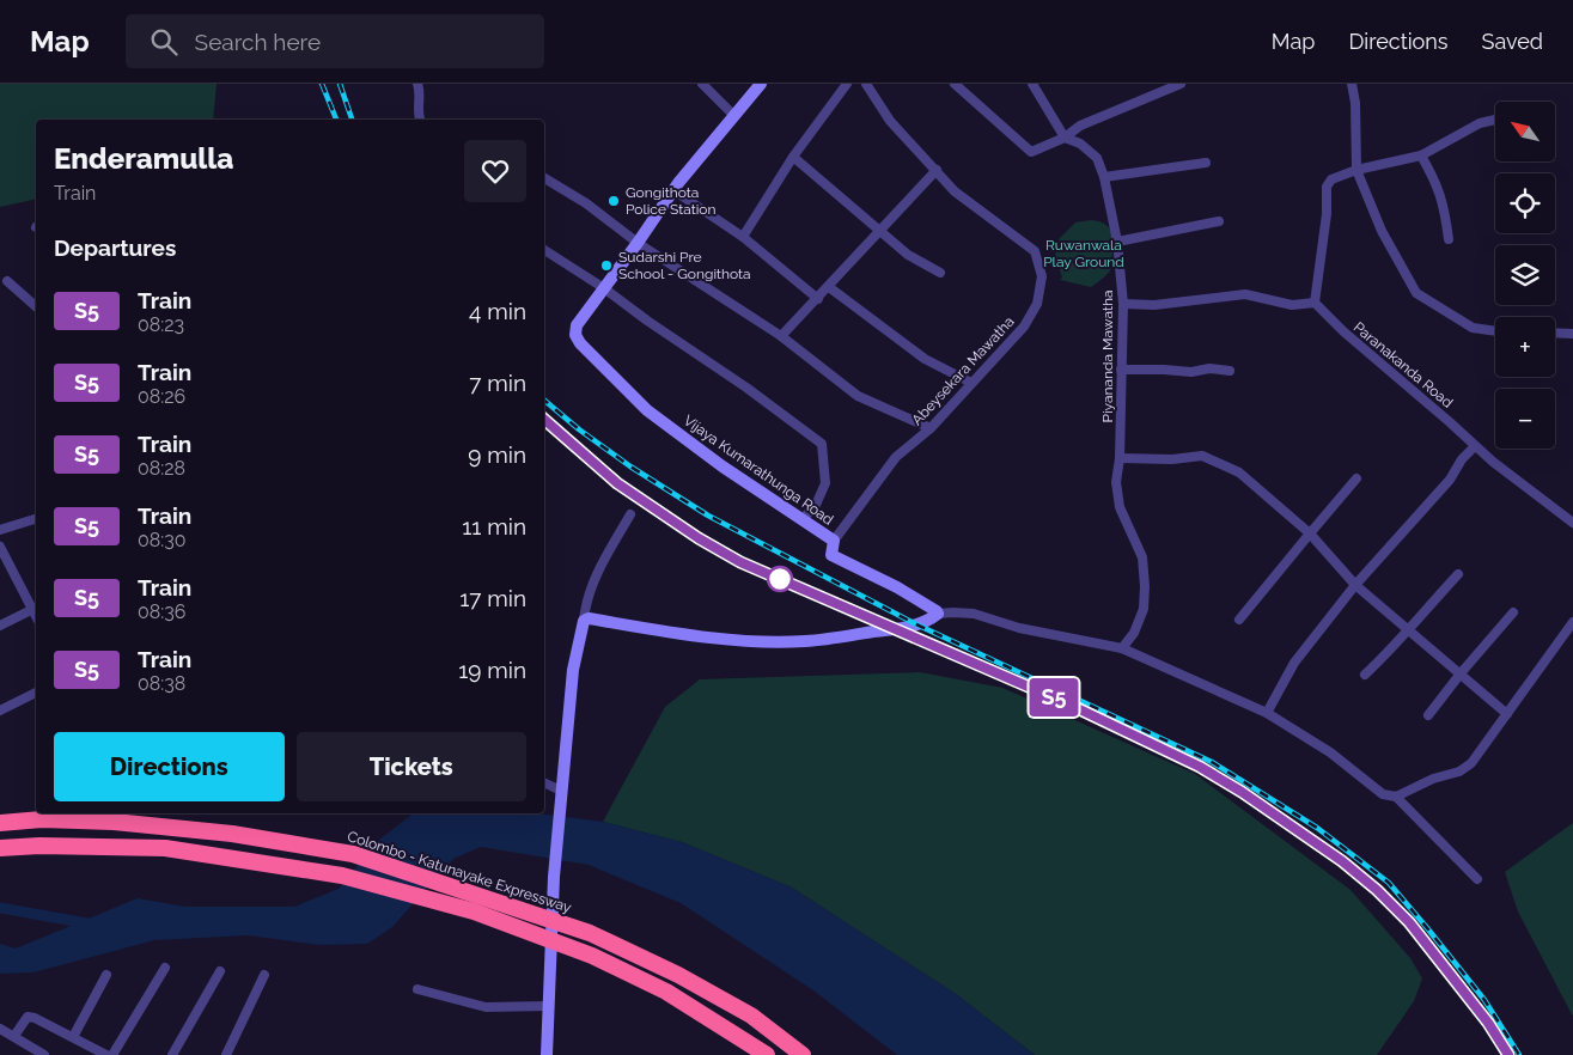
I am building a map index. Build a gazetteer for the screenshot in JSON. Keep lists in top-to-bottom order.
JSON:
{
  "streets": {
    "highway": ["Colombo - Katunayake Expressway"],
    "street": [
      "Piyananda Mawatha",
      "Paranakanda Road",
      "Abeysekara Mawatha",
      "Vijaya Kumarathunga Road"
    ]
  },
  "crossings": [
    ["Abeysekara Mawatha", "Vijaya Kumarathunga Road"]
  ],
  "parks": ["Ruwanwala Play Ground"],
  "places": ["Gongithota Police Station", "Sudarshi Pre School - Gongithota"],
  "north": "top left",
  "page": {
    "header": "Map",
    "search": "Search here",
    "nav": ["Map", "Directions", "Saved"],
    "on_map": "S5",
    "map_buttons": ["+", "−"],
    "heading": [
      ["Enderamulla", "Train"],
      "Departures"
    ],
    "list": [
      {
        "mark": "S5",
        "name": "Train",
        "note": "08:23",
        "value": "4 min"
      },
      {
        "mark": "S5",
        "name": "Train",
        "note": "08:26",
        "value": "7 min"
      },
      {
        "mark": "S5",
        "name": "Train",
        "note": "08:28",
        "value": "9 min"
      },
      {
        "mark": "S5",
        "name": "Train",
        "note": "08:30",
        "value": "11 min"
      },
      {
        "mark": "S5",
        "name": "Train",
        "note": "08:36",
        "value": "17 min"
      },
      {
        "mark": "S5",
        "name": "Train",
        "note": "08:38",
        "value": "19 min"
      }
    ],
    "buttons": ["Directions", "Tickets"]
  }
}
